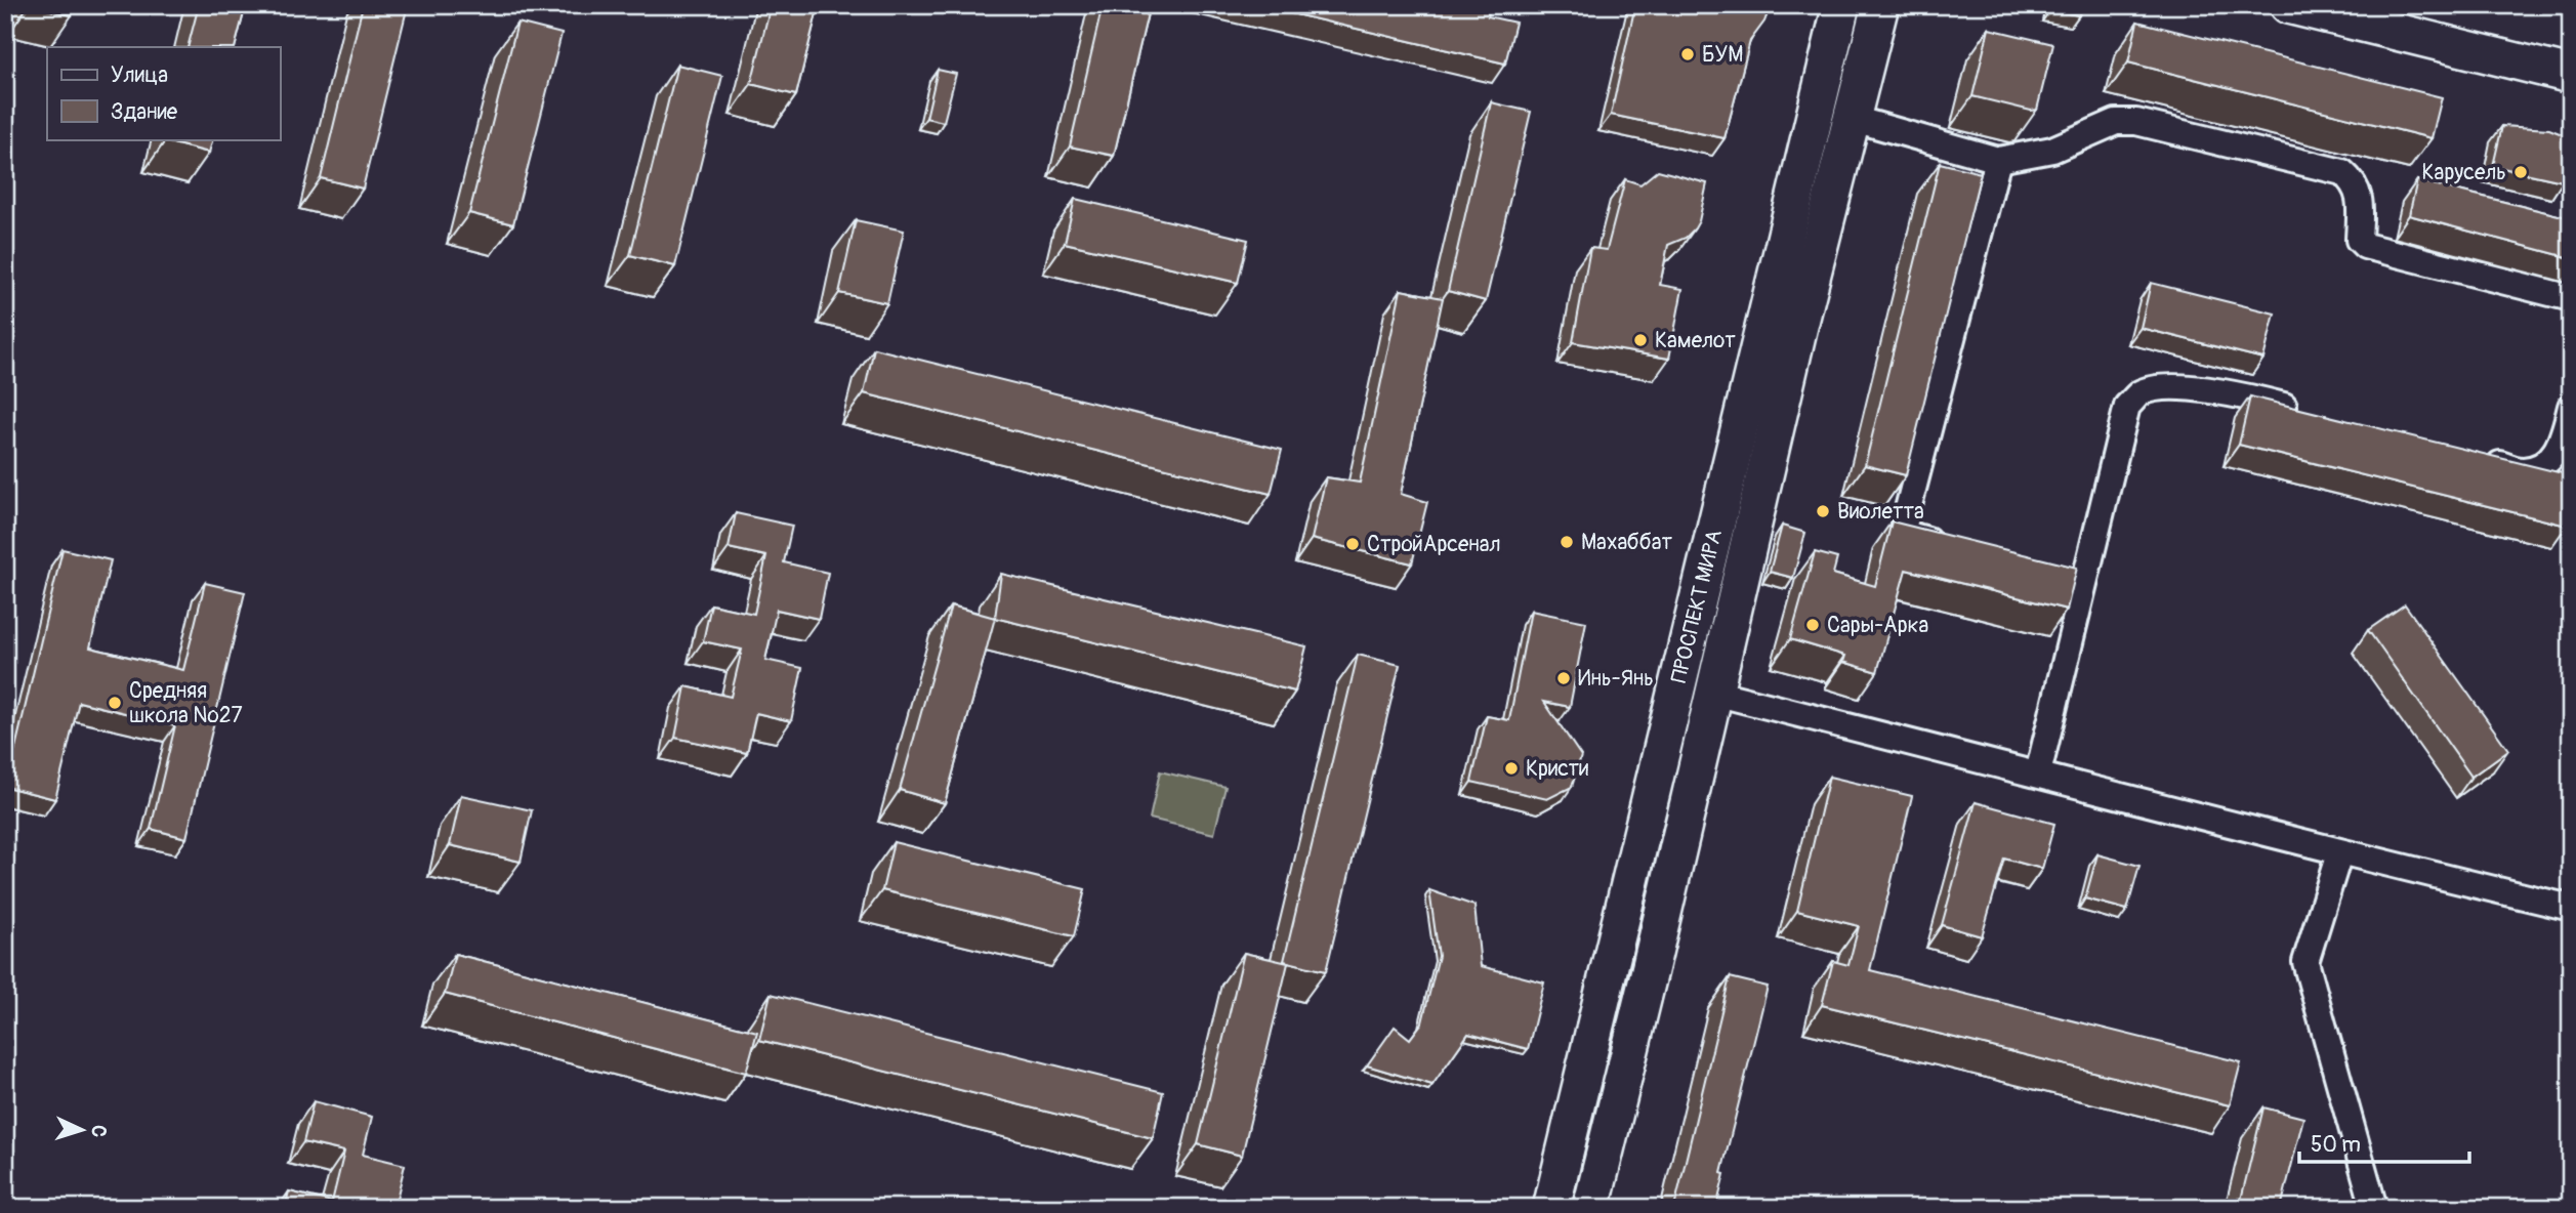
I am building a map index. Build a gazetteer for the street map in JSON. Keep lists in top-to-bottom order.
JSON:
{
  "streets": {
    "main road": ["ПРОСПЕКТ МИРА"]
  },
  "places": [
    "БУМ",
    "Карусель",
    "Камелот",
    "Виолетта",
    "Махаббат",
    "СтройАрсенал",
    "Сары-Арка",
    "Инь-Янь",
    "Средняя школа №27",
    "Кристи"
  ],
  "legend": ["Улица", "Здание"],
  "scale_bar": "50 m",
  "north": "right"
}
